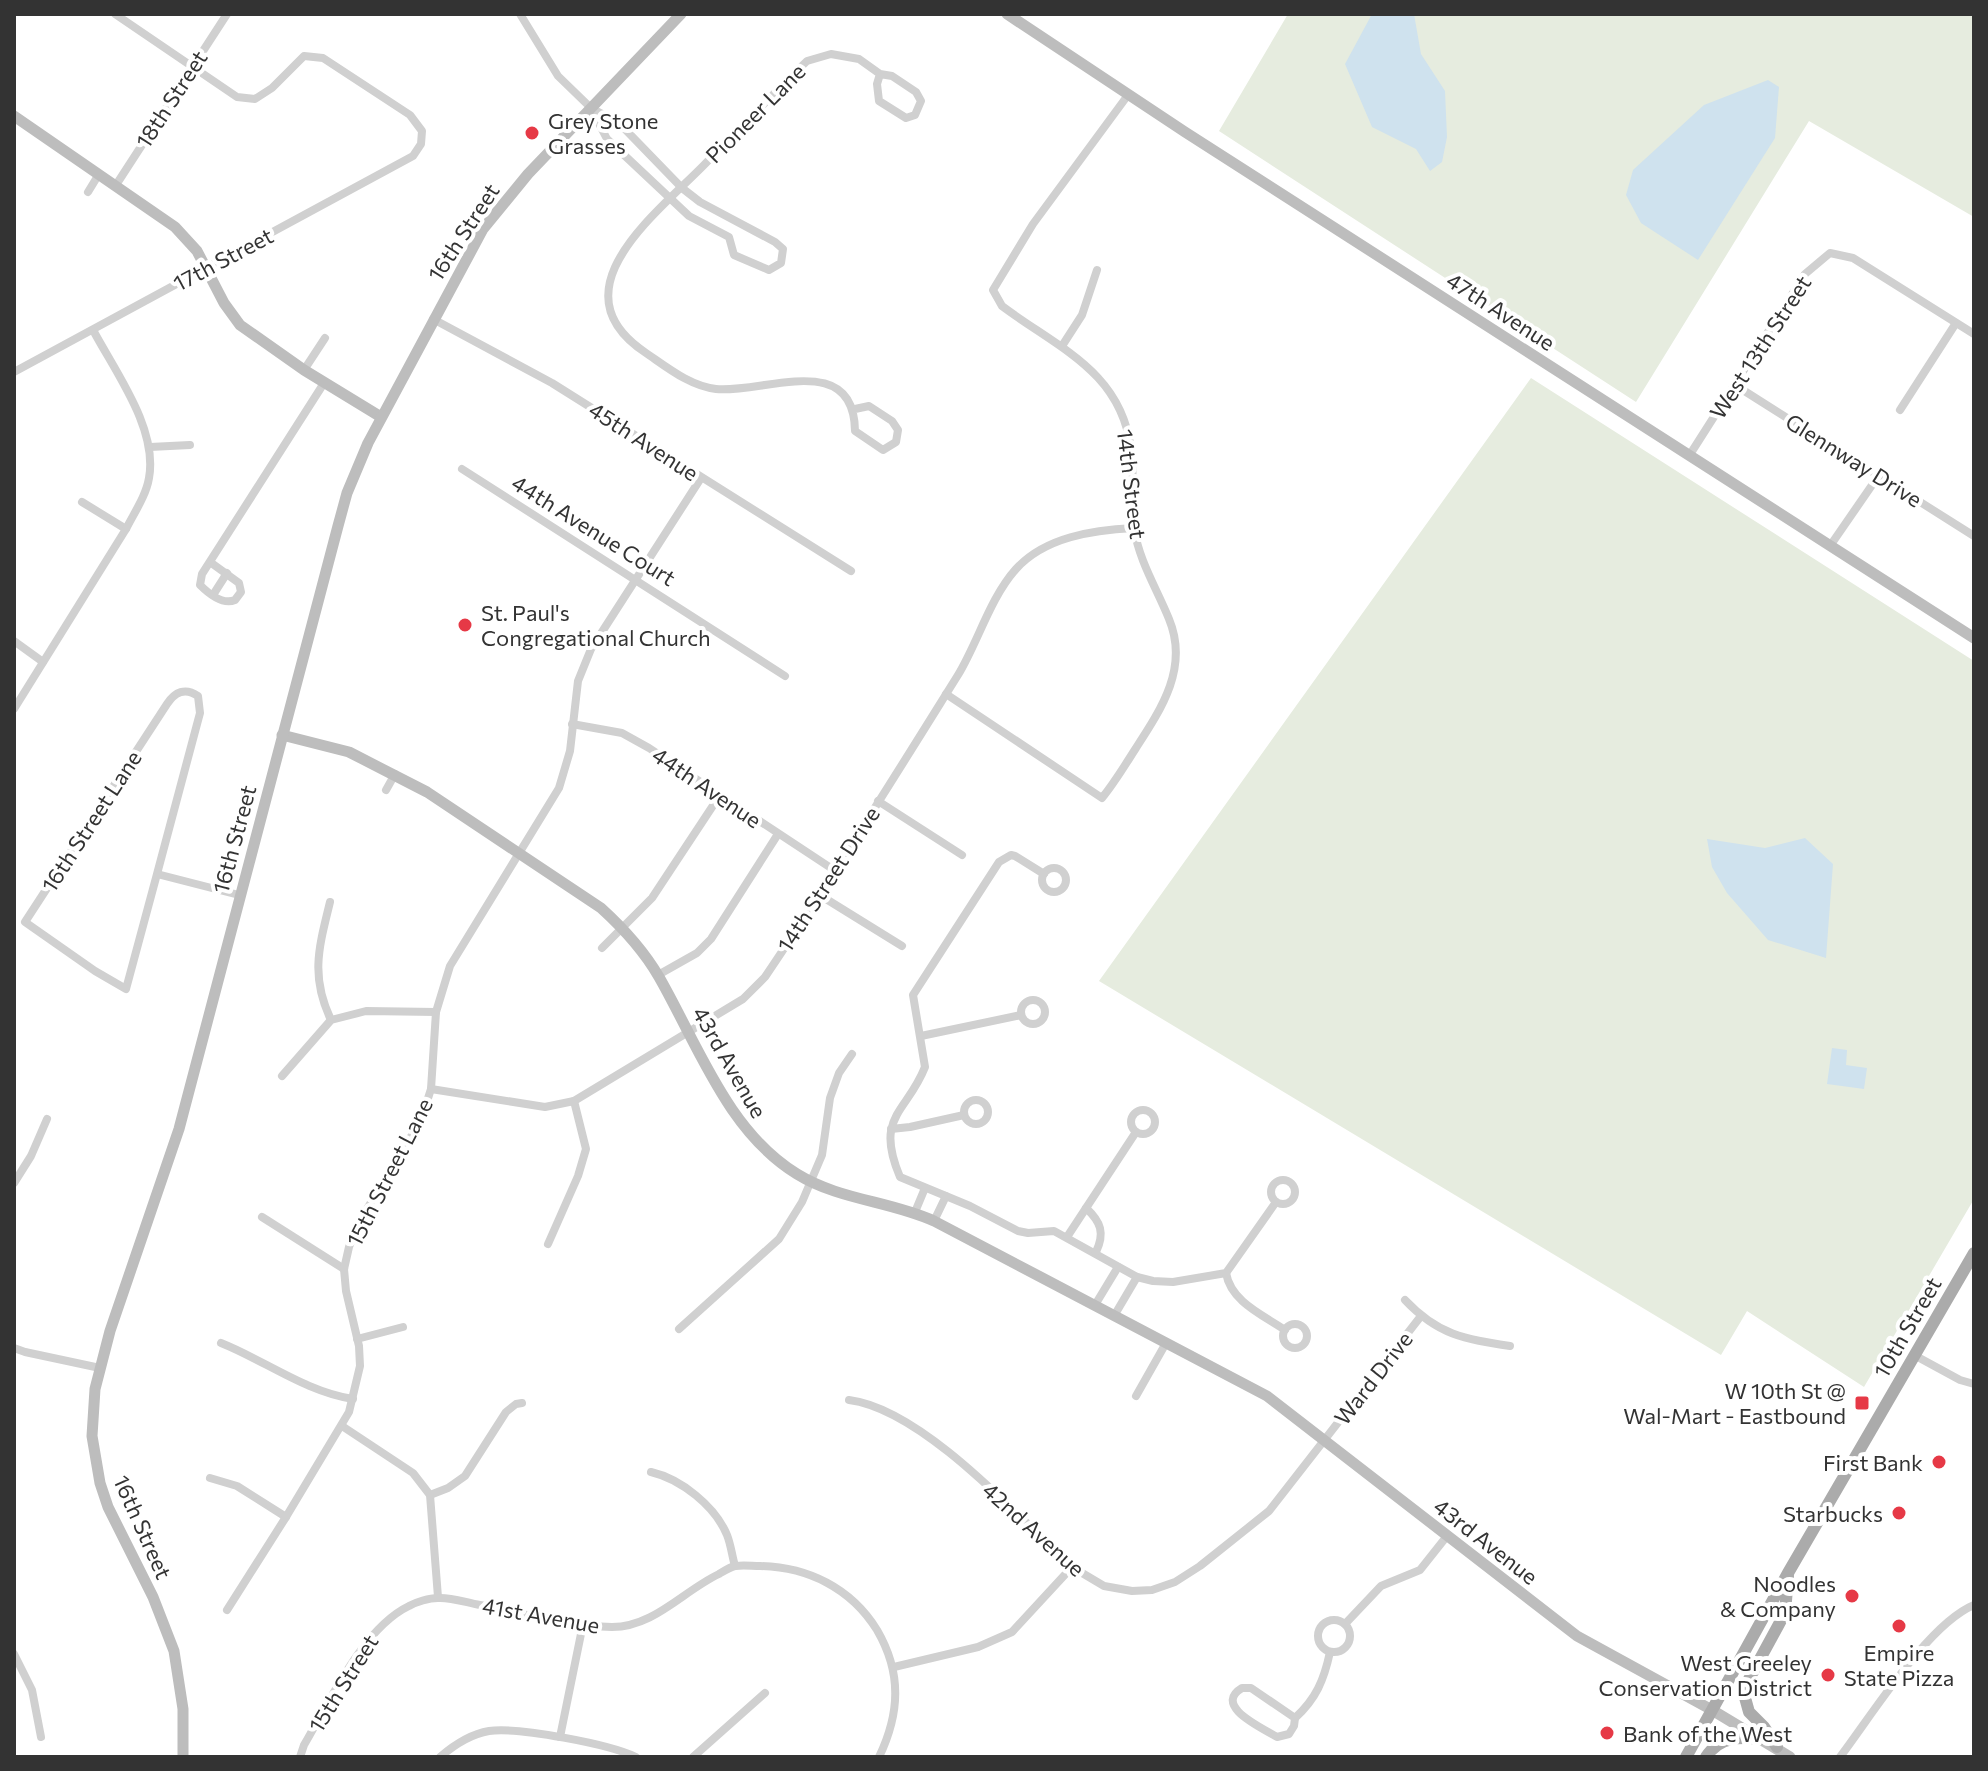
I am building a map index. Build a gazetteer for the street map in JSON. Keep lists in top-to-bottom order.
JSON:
{
  "streets": {
    "main road": [
      "16th Street",
      "47th Avenue",
      "43rd Avenue",
      "10th Street"
    ],
    "street": [
      "18th Street",
      "Pioneer Lane",
      "17th Street",
      "West 13th Street",
      "45th Avenue",
      "Glennway Drive",
      "14th Street",
      "44th Avenue Court",
      "44th Avenue",
      "16th Street Lane",
      "14th Street Drive",
      "15th Street Lane",
      "Ward Drive",
      "42nd Avenue",
      "41st Avenue",
      "15th Street"
    ]
  },
  "crossings": [
    ["18th Street", "17th Street"],
    ["16th Street", "45th Avenue"],
    ["16th Street", "43rd Avenue"],
    ["47th Avenue", "West 13th Street"],
    ["47th Avenue", "14th Street"],
    ["West 13th Street", "Glennway Drive"],
    ["45th Avenue", "15th Street Lane"],
    ["14th Street", "14th Street Drive"],
    ["44th Avenue Court", "15th Street Lane"],
    ["44th Avenue", "14th Street Drive"],
    ["44th Avenue", "15th Street Lane"],
    ["14th Street Drive", "43rd Avenue"],
    ["14th Street Drive", "15th Street Lane"],
    ["43rd Avenue", "15th Street Lane"],
    ["43rd Avenue", "10th Street"],
    ["43rd Avenue", "Ward Drive"],
    ["43rd Avenue", "42nd Avenue"],
    ["Ward Drive", "42nd Avenue"],
    ["41st Avenue", "15th Street"]
  ],
  "places": {
    "other": [
      "Grey Stone Grasses",
      "St. Paul's Congregational Church",
      "First Bank",
      "Starbucks",
      "Noodles & Company",
      "Empire State Pizza",
      "West Greeley Conservation District",
      "Bank of the West"
    ],
    "transit": ["W 10th St @ Wal-Mart - Eastbound"]
  }
}
